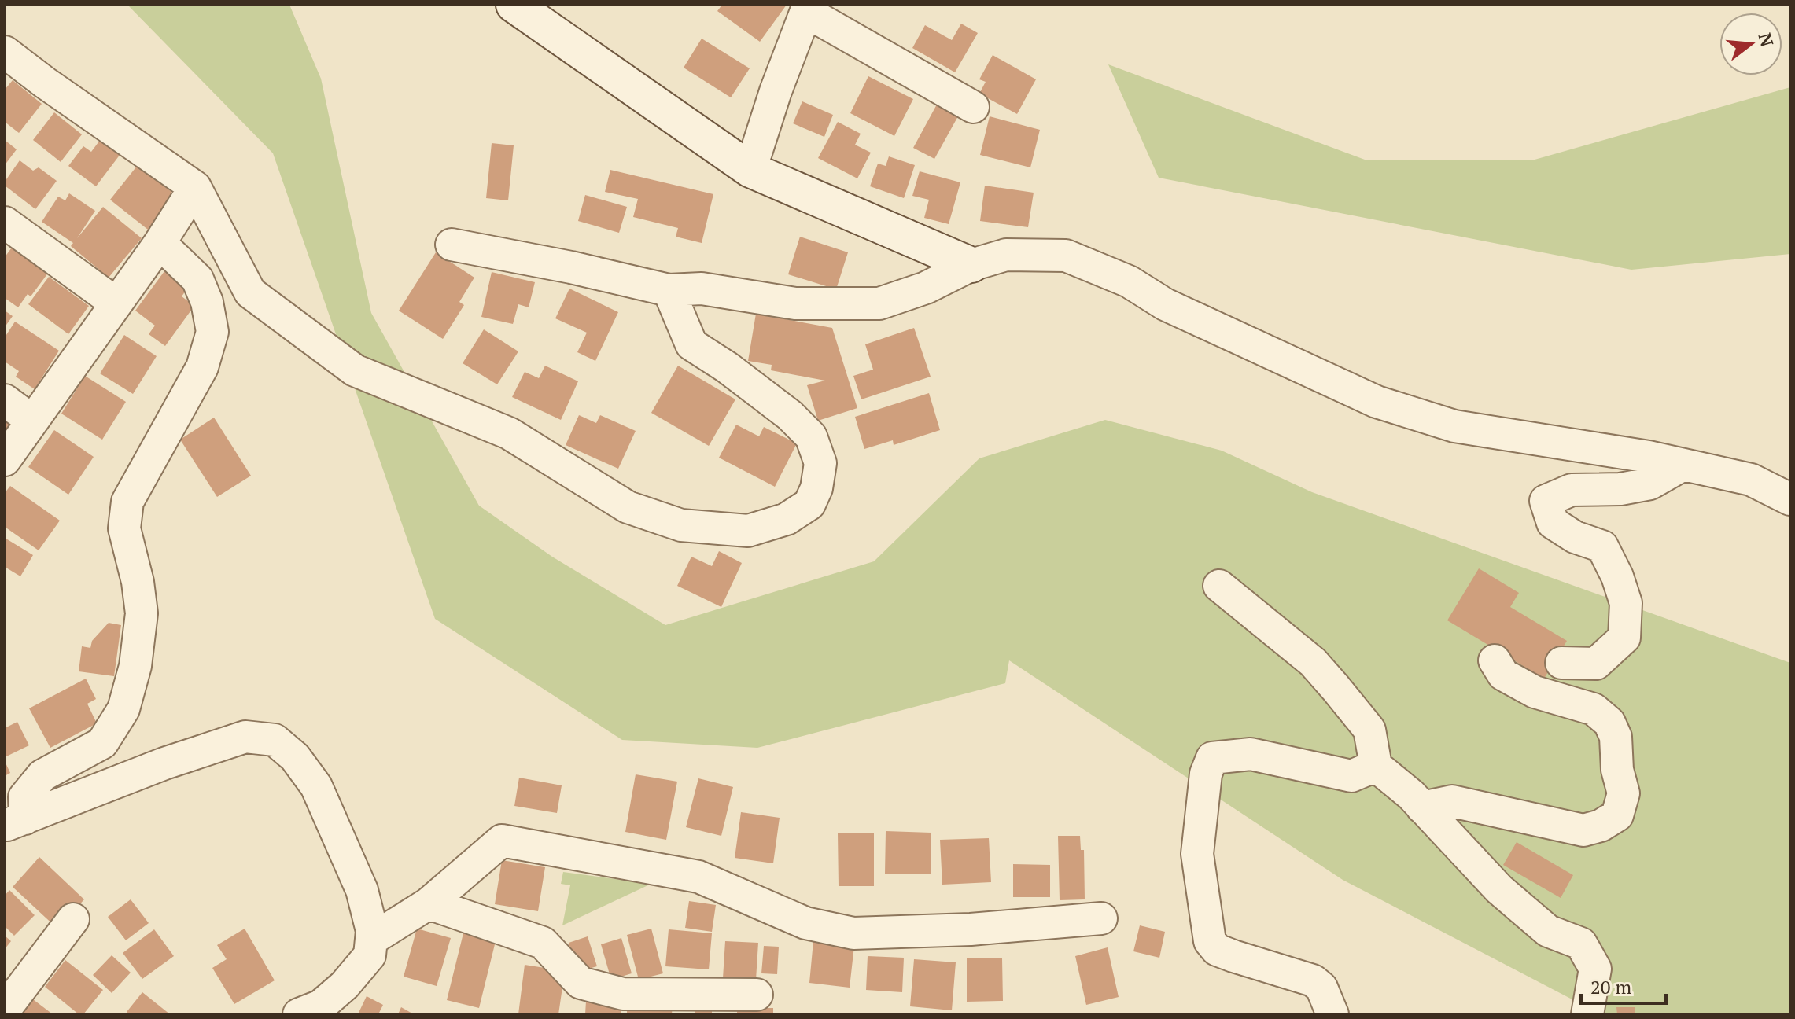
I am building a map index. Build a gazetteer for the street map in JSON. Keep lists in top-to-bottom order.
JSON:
{
  "scale_bar": "20 m",
  "north": "right"
}
